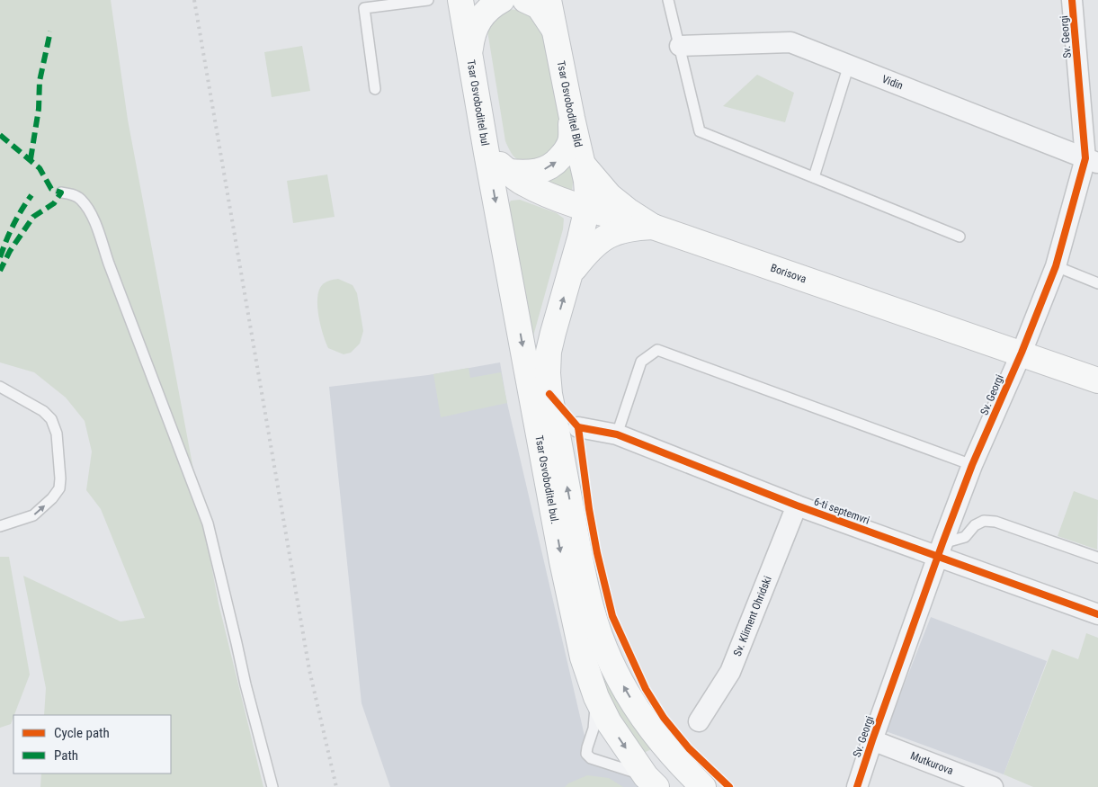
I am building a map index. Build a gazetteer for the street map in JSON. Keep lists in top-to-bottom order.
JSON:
{
  "streets": {
    "main road": [
      "Tsar Osvoboditel bul",
      "Tsar Osvoboditel Bld",
      "Borisova",
      "Tsar Osvoboditel bul."
    ],
    "street": [
      "Sv. Georgi",
      "Vidin",
      "6-ti septemvri",
      "Sv. Kliment Ohridski",
      "Mutkurova"
    ]
  },
  "crossings": [
    ["Sv. Georgi", "Vidin"],
    ["Sv. Georgi", "Borisova"],
    ["Sv. Georgi", "6-ti septemvri"],
    ["Sv. Georgi", "Mutkurova"],
    ["Tsar Osvoboditel bul", "Borisova"],
    ["Tsar Osvoboditel bul", "Tsar Osvoboditel bul."],
    ["Tsar Osvoboditel Bld", "Borisova"],
    ["Tsar Osvoboditel Bld", "Tsar Osvoboditel bul."],
    ["Borisova", "Tsar Osvoboditel bul."],
    ["6-ti septemvri", "Sv. Kliment Ohridski"]
  ],
  "legend": ["Cycle path", "Path"]
}
